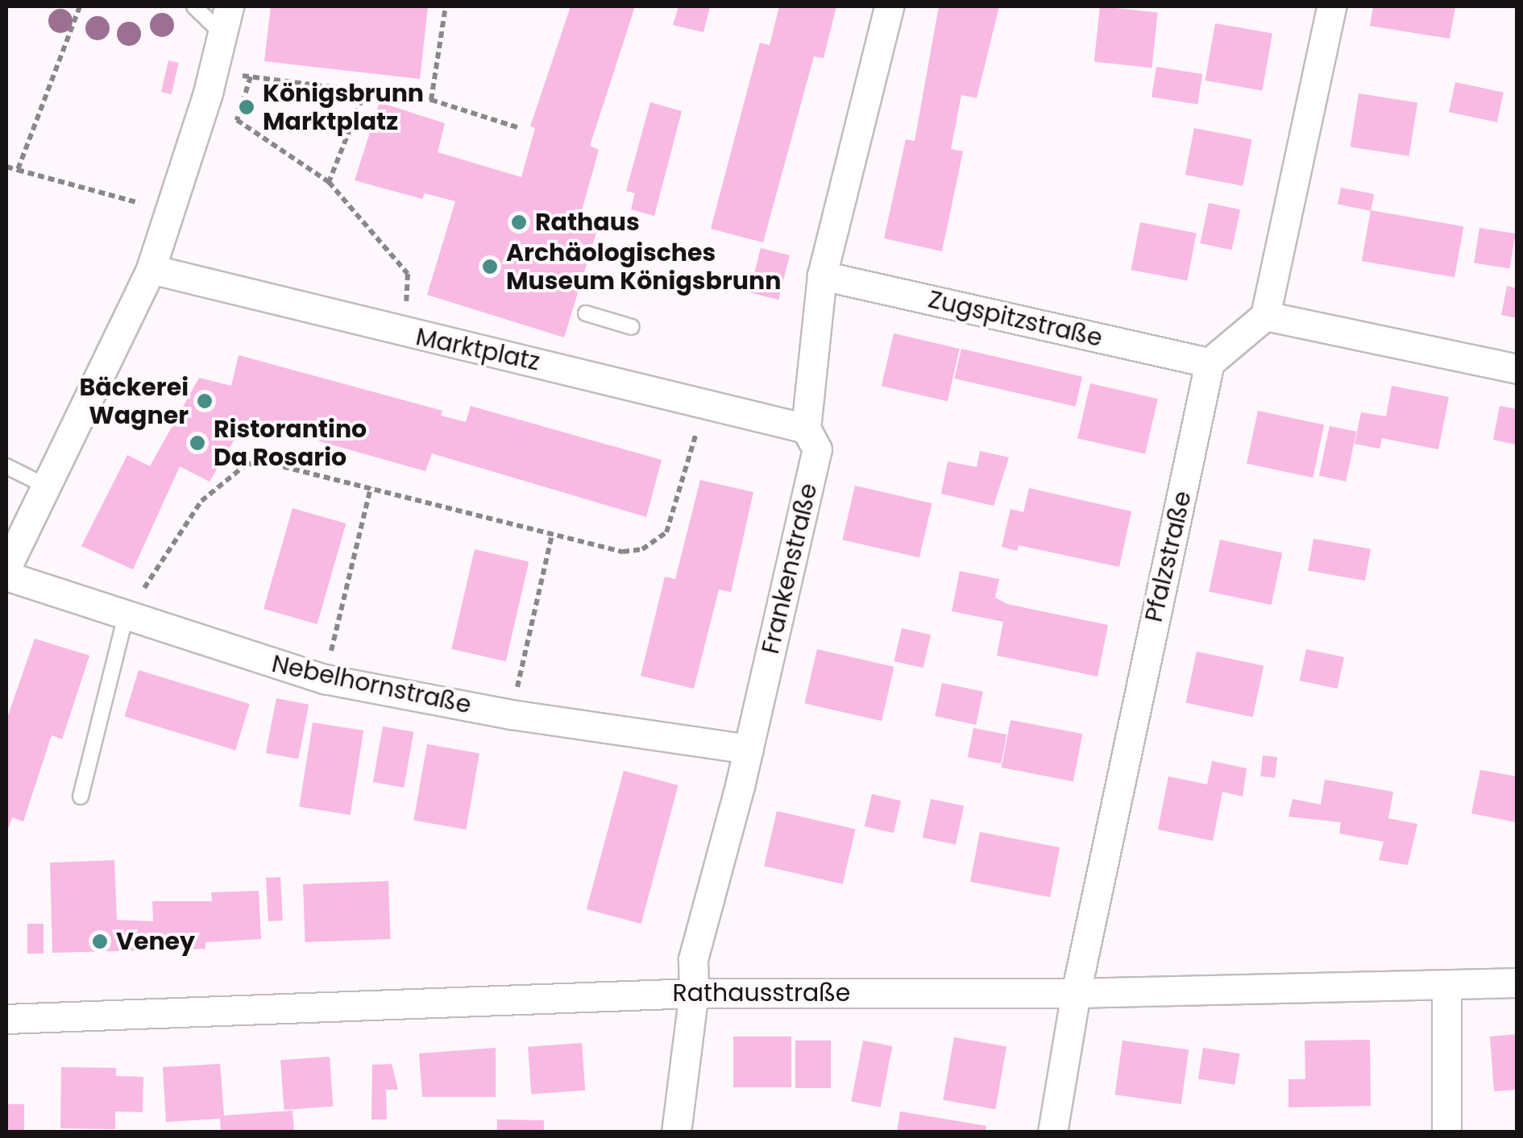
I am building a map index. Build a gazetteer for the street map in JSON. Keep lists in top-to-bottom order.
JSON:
{
  "streets": {
    "street": [
      "Zugspitzstraße",
      "Marktplatz",
      "Pfalzstraße",
      "Frankenstraße",
      "Nebelhornstraße",
      "Rathausstraße"
    ]
  },
  "crossings": [
    ["Zugspitzstraße", "Pfalzstraße"],
    ["Zugspitzstraße", "Frankenstraße"],
    ["Marktplatz", "Frankenstraße"],
    ["Pfalzstraße", "Rathausstraße"],
    ["Frankenstraße", "Nebelhornstraße"],
    ["Frankenstraße", "Rathausstraße"]
  ],
  "places": [
    "Königsbrunn Marktplatz",
    "Rathaus",
    "Archäologisches Museum Königsbrunn",
    "Bäckerei Wagner",
    "Ristorantino Da Rosario",
    "Veney"
  ]
}
